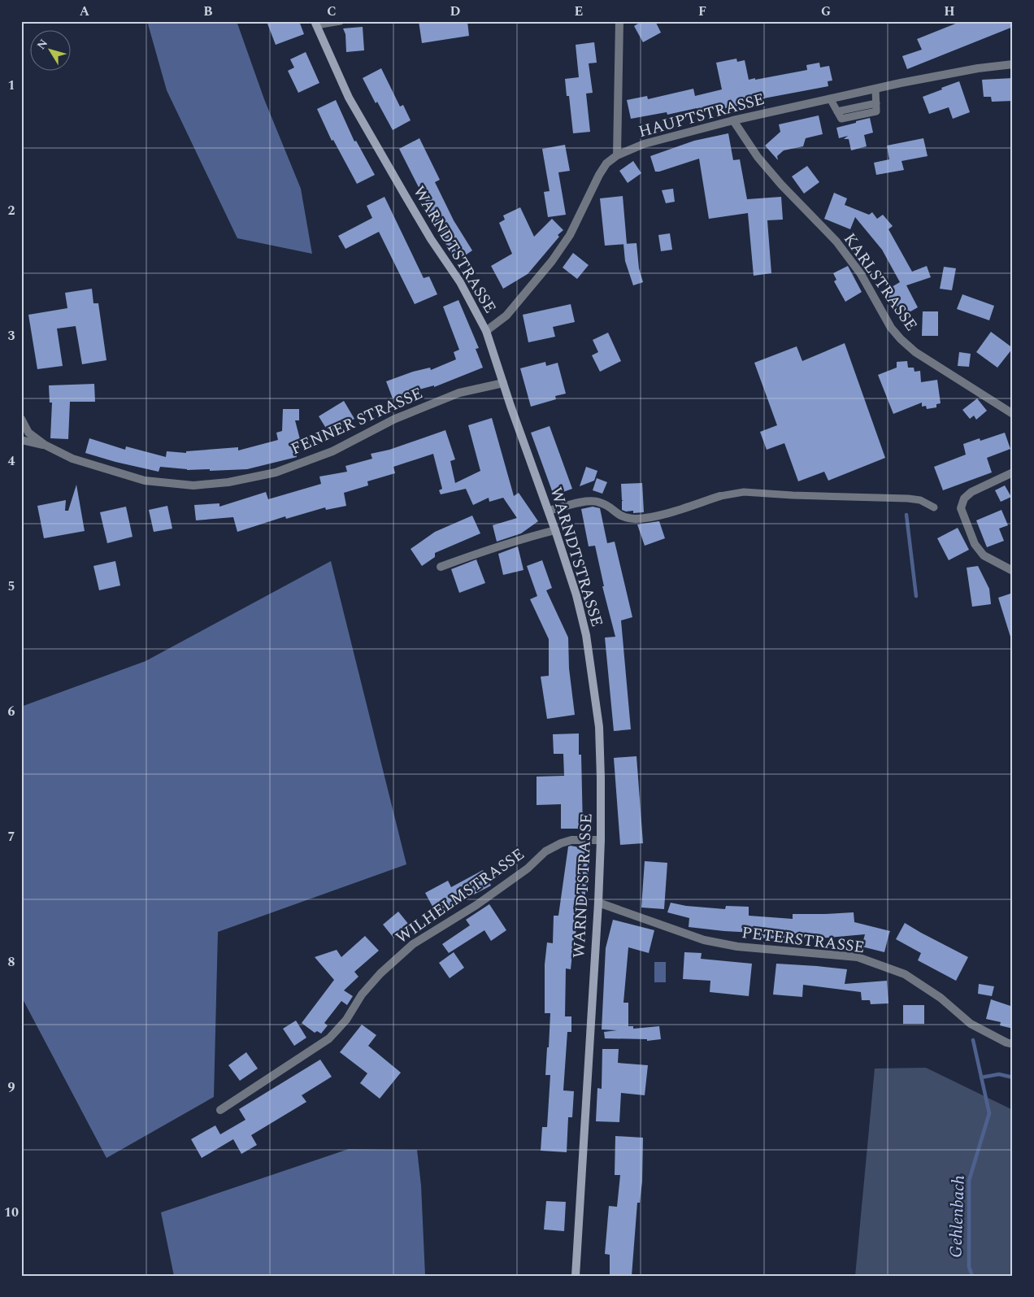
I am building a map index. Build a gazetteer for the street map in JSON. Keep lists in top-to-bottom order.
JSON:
{
  "streets": {
    "main road": ["WARNDTSTRASSE"],
    "street": [
      "HAUPTSTRASSE",
      "KARLSTRASSE",
      "FENNER STRASSE",
      "WILHELMSTRASSE",
      "PETERSTRASSE"
    ]
  },
  "crossings": [
    ["HAUPTSTRASSE", "WARNDTSTRASSE"],
    ["HAUPTSTRASSE", "KARLSTRASSE"],
    ["WARNDTSTRASSE", "FENNER STRASSE"],
    ["WARNDTSTRASSE", "WILHELMSTRASSE"],
    ["WARNDTSTRASSE", "PETERSTRASSE"]
  ],
  "water": ["Gehlenbach"],
  "north": "top left",
  "grid": {
    "columns": [
      "A",
      "B",
      "C",
      "D",
      "E",
      "F",
      "G",
      "H"
    ],
    "rows": [
      "1",
      "2",
      "3",
      "4",
      "5",
      "6",
      "7",
      "8",
      "9",
      "10"
    ]
  }
}
